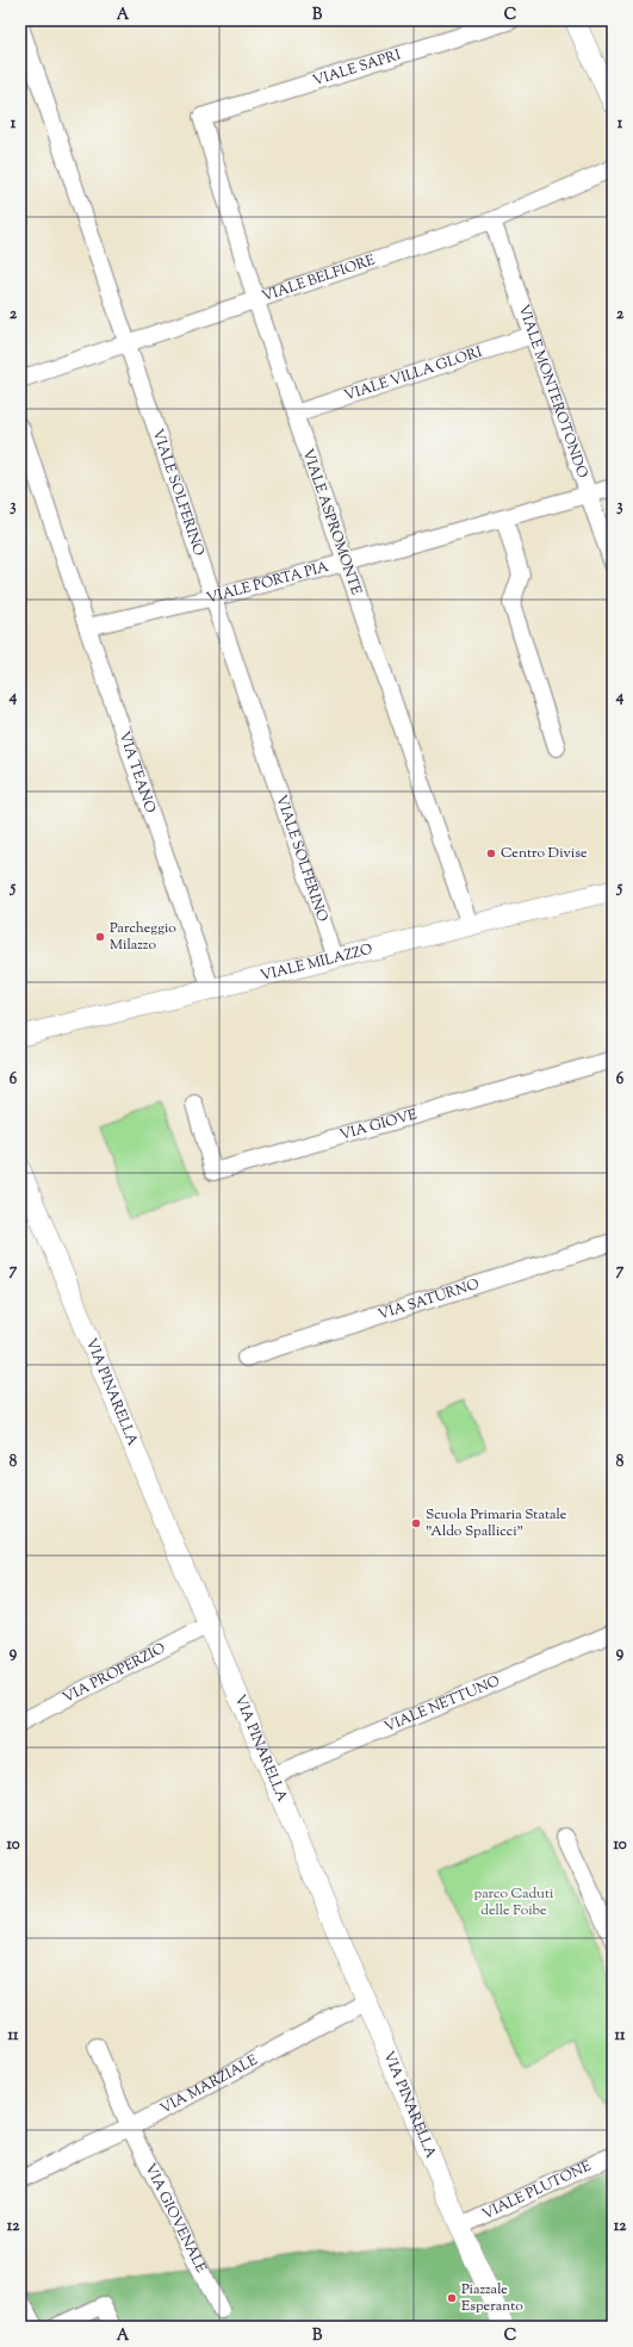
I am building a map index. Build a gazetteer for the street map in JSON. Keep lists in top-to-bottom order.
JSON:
{
  "streets": {
    "street": [
      "VIALE SAPRI",
      "VIALE BELFIORE",
      "VIALE VILLA GLORI",
      "VIALE MONTEROTONDO",
      "VIALE SOLFERINO",
      "VIALE ASPROMONTE",
      "VIALE PORTA PIA",
      "VIA TEANO",
      "VIALE MILAZZO",
      "VIA GIOVE",
      "VIA SATURNO",
      "VIA PINARELLA",
      "VIA PROPERZIO",
      "VIALE NETTUNO",
      "VIA MARZIALE",
      "VIALE PLUTONE",
      "VIA GIOVENALE"
    ]
  },
  "crossings": [
    ["VIALE SAPRI", "VIALE ASPROMONTE"],
    ["VIALE BELFIORE", "VIALE MONTEROTONDO"],
    ["VIALE BELFIORE", "VIALE SOLFERINO"],
    ["VIALE BELFIORE", "VIALE ASPROMONTE"],
    ["VIALE VILLA GLORI", "VIALE MONTEROTONDO"],
    ["VIALE VILLA GLORI", "VIALE ASPROMONTE"],
    ["VIALE MONTEROTONDO", "VIALE PORTA PIA"],
    ["VIALE SOLFERINO", "VIALE PORTA PIA"],
    ["VIALE SOLFERINO", "VIALE MILAZZO"],
    ["VIALE ASPROMONTE", "VIALE PORTA PIA"],
    ["VIALE ASPROMONTE", "VIALE MILAZZO"],
    ["VIALE PORTA PIA", "VIA TEANO"],
    ["VIA TEANO", "VIALE MILAZZO"],
    ["VIA PINARELLA", "VIA PROPERZIO"],
    ["VIA PINARELLA", "VIALE NETTUNO"],
    ["VIA PINARELLA", "VIA MARZIALE"],
    ["VIA PINARELLA", "VIALE PLUTONE"],
    ["VIA MARZIALE", "VIA GIOVENALE"]
  ],
  "parks": ["parco Caduti delle Foibe"],
  "places": [
    "Centro Divise",
    "Parcheggio Milazzo",
    "Scuola Primaria Statale \"Aldo Spallicci\"",
    "Piazzale Esperanto"
  ],
  "grid": {
    "columns": ["A", "B", "C"],
    "rows": [
      "1",
      "2",
      "3",
      "4",
      "5",
      "6",
      "7",
      "8",
      "9",
      "10",
      "11",
      "12"
    ]
  }
}
